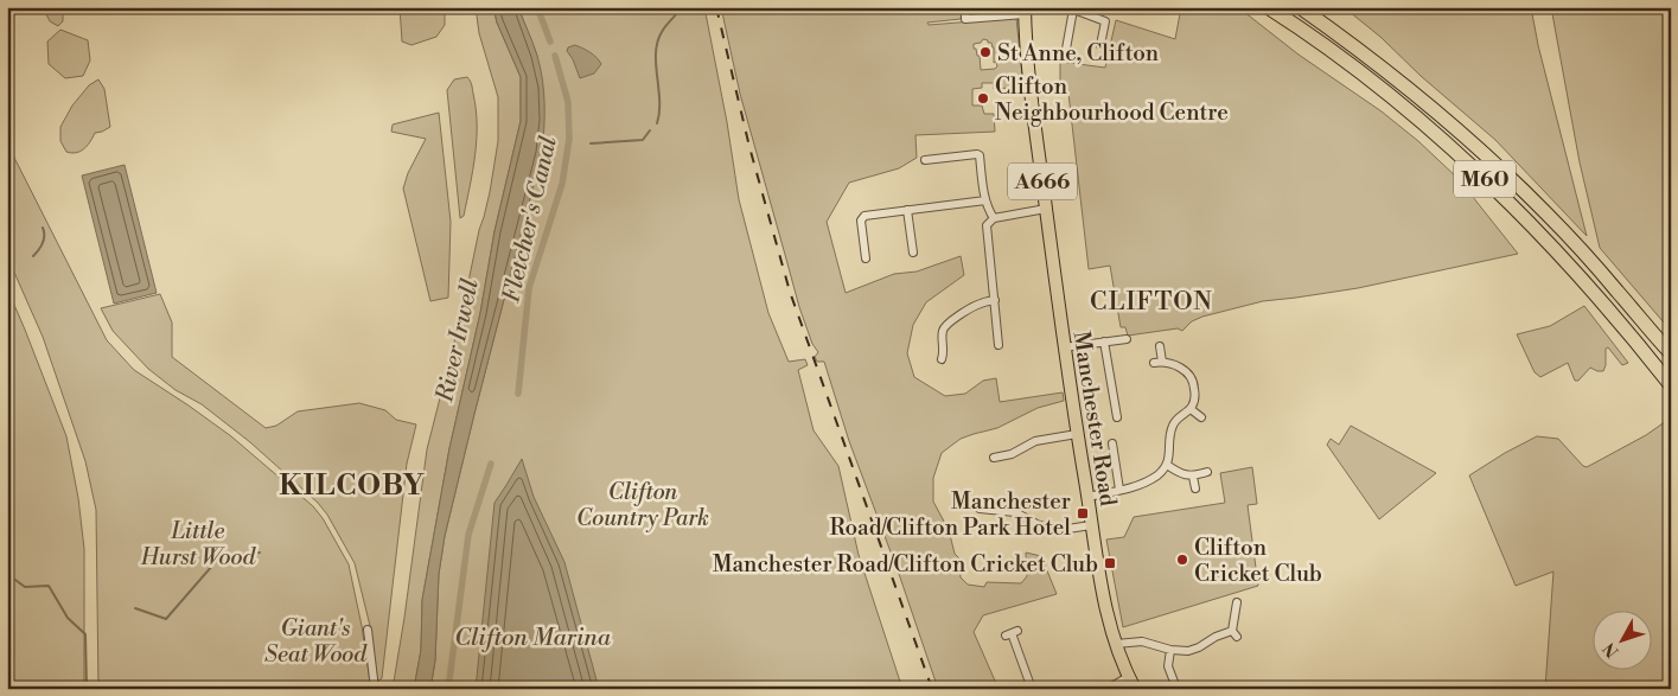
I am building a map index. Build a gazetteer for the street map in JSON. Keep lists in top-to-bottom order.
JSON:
{
  "streets": {
    "highway": ["M60"],
    "main road": ["A666", "Manchester Road"]
  },
  "districts": ["CLIFTON", "KILCOBY"],
  "water": ["Fletcher's Canal", "River Irwell", "Clifton Marina"],
  "parks": ["Clifton Country Park", "Little Hurst Wood", "Giant's Seat Wood"],
  "places": {
    "other": ["St Anne, Clifton", "Clifton Neighbourhood Centre", "Clifton Cricket Club"],
    "transit": ["Manchester Road/Clifton Park Hotel", "Manchester Road/Clifton Cricket Club"]
  },
  "north": "bottom left"
}
